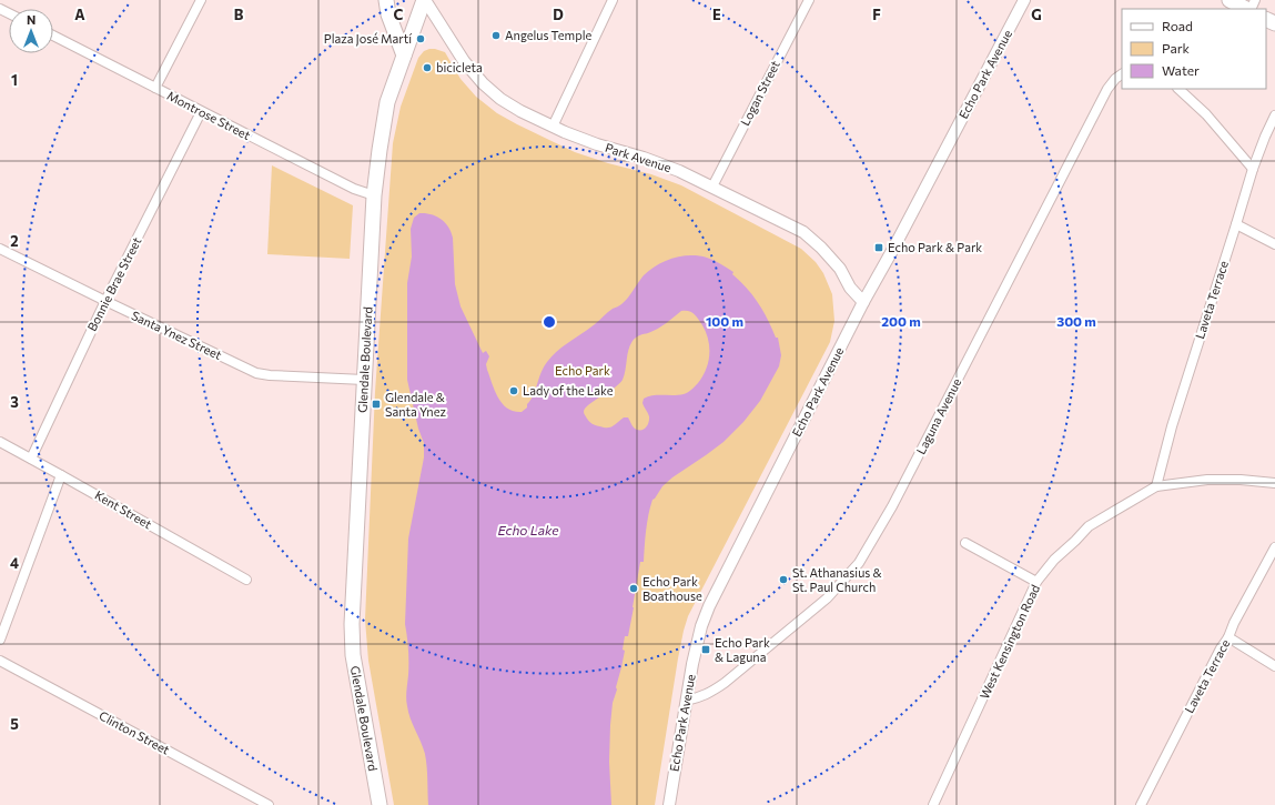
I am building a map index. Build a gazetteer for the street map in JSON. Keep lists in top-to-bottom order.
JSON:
{
  "streets": {
    "main road": ["Glendale Boulevard"],
    "street": [
      "Echo Park Avenue",
      "Logan Street",
      "Montrose Street",
      "Park Avenue",
      "Bonnie Brae Street",
      "Laveta Terrace",
      "Santa Ynez Street",
      "Laguna Avenue",
      "Kent Street",
      "West Kensington Road",
      "Clinton Street"
    ]
  },
  "crossings": [
    ["Echo Park Avenue", "Park Avenue"],
    ["Echo Park Avenue", "Laguna Avenue"],
    ["Logan Street", "Park Avenue"],
    ["Montrose Street", "Bonnie Brae Street"],
    ["Montrose Street", "Glendale Boulevard"],
    ["Park Avenue", "Glendale Boulevard"],
    ["Bonnie Brae Street", "Santa Ynez Street"],
    ["Bonnie Brae Street", "Kent Street"],
    ["Laveta Terrace", "West Kensington Road"],
    ["Santa Ynez Street", "Glendale Boulevard"]
  ],
  "water": ["Echo Lake"],
  "parks": ["Echo Park"],
  "places": {
    "other": [
      "Angelus Temple",
      "Plaza José Martí",
      "bicicleta",
      "Lady of the Lake",
      "St. Athanasius & St. Paul Church",
      "Echo Park Boathouse"
    ],
    "transit": ["Echo Park & Park", "Glendale & Santa Ynez", "Echo Park & Laguna"]
  },
  "legend": ["Road", "Park", "Water"],
  "north": "top",
  "grid": {
    "columns": [
      "A",
      "B",
      "C",
      "D",
      "E",
      "F",
      "G"
    ],
    "rows": [
      "1",
      "2",
      "3",
      "4",
      "5"
    ]
  },
  "rings": ["100 m", "200 m", "300 m"]
}
